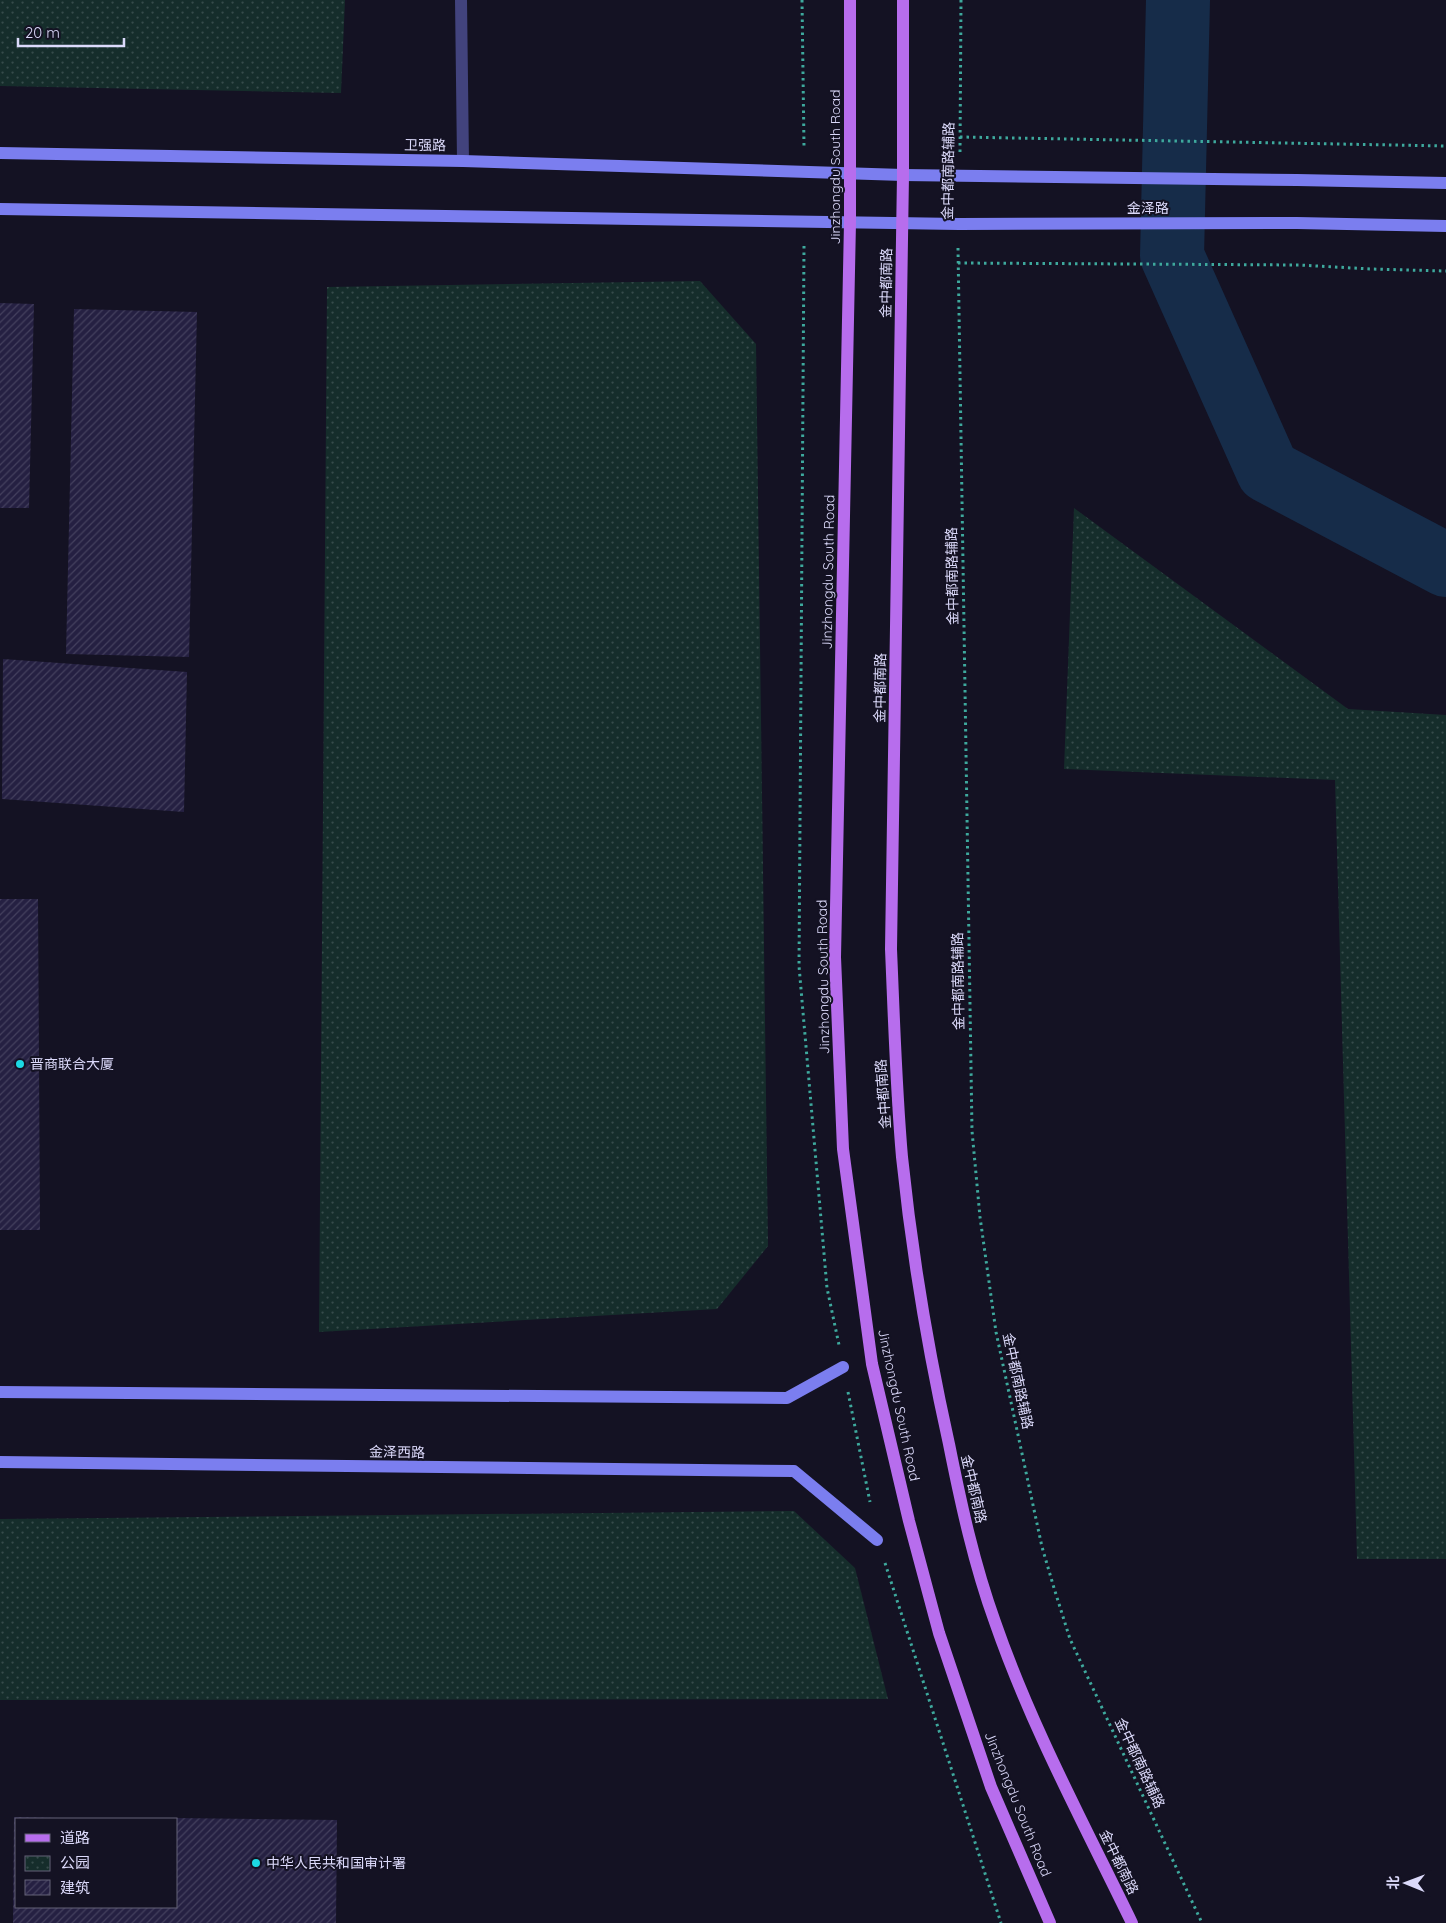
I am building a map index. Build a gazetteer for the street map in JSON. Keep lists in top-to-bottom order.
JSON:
{
  "streets": {
    "main road": ["Jinzhongdu South Road", "金中都南路"],
    "street": ["卫强路", "金泽路", "金泽西路"],
    "path": ["金中都南路辅路"]
  },
  "crossings": [
    ["卫强路", "Jinzhongdu South Road"],
    ["Jinzhongdu South Road", "金泽路"],
    ["金中都南路辅路", "金泽路"],
    ["金泽路", "金中都南路"]
  ],
  "places": ["晋商联合大厦", "中华人民共和国审计署"],
  "legend": ["道路", "公园", "建筑"],
  "scale_bar": "20 m",
  "north": "left"
}
